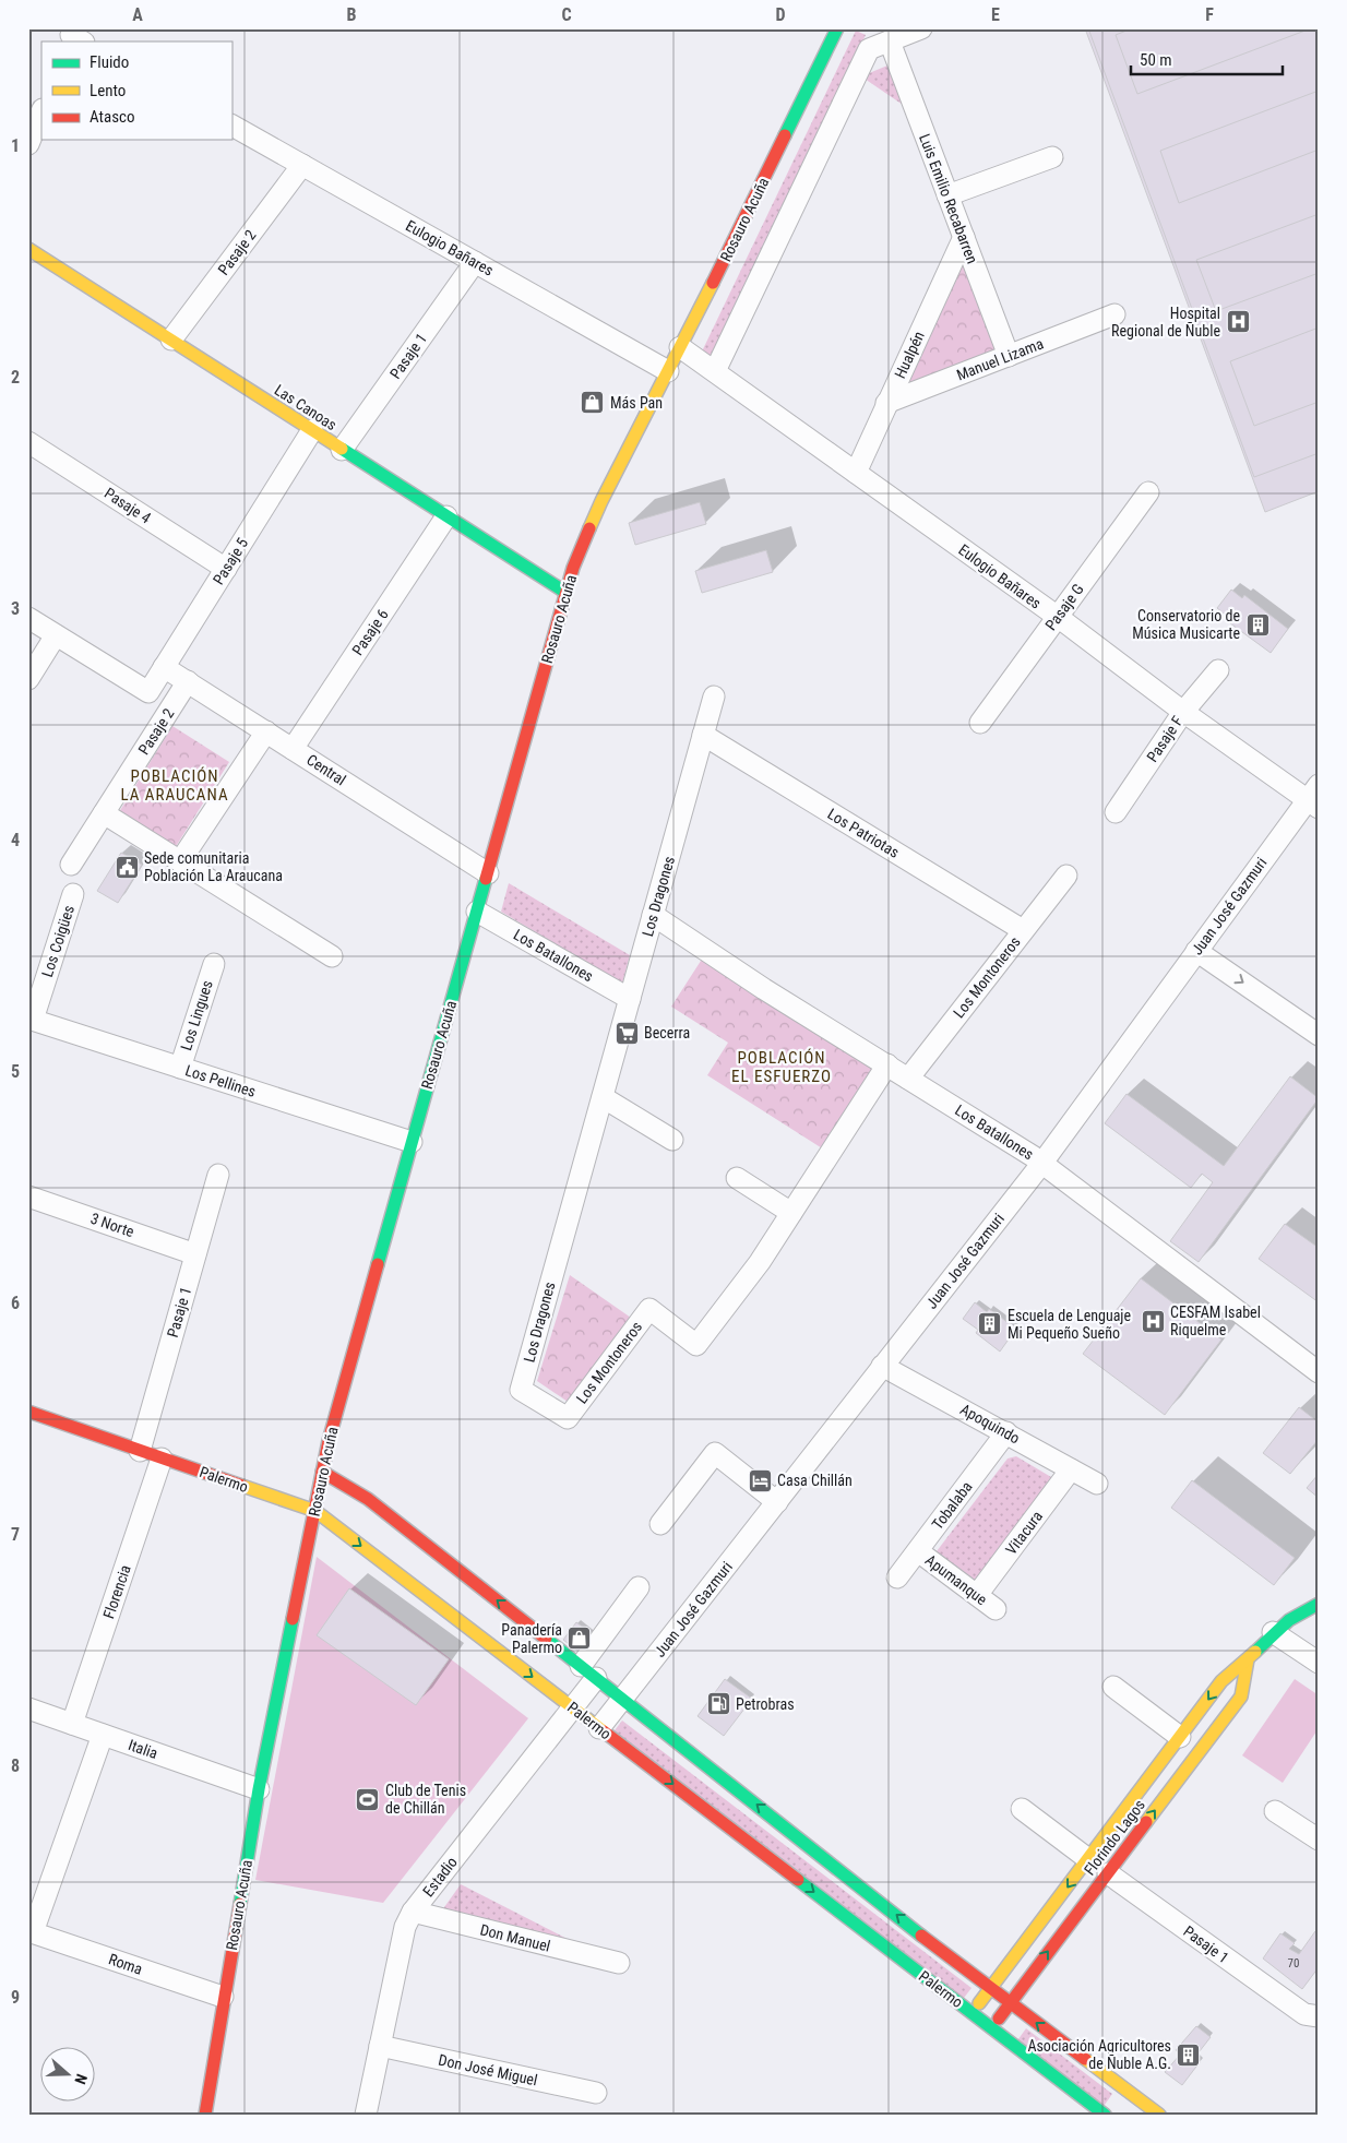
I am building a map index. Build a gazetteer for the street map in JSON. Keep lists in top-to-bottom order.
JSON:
{
  "streets": {
    "street": [
      "Luis Emilio Recabarren",
      "Rosauro Acuña",
      "Eulogio Bañares",
      "Pasaje 2",
      "Hualpén",
      "Pasaje 1",
      "Manuel Lizama",
      "Las Canoas",
      "Pasaje 4",
      "Pasaje 5",
      "Pasaje G",
      "Pasaje 6",
      "Pasaje F",
      "Central",
      "Los Patriotas",
      "Los Dragones",
      "Juan José Gazmuri",
      "Los Coigües",
      "Los Batallones",
      "Los Montoneros",
      "Los Lingues",
      "Los Pellines",
      "3 Norte",
      "Apoquindo",
      "Palermo",
      "Tobalaba",
      "Vitacura",
      "Apumanque",
      "Florencia",
      "Italia",
      "Florindo Lagos",
      "Estadio",
      "Don Manuel",
      "Roma",
      "Don José Miguel"
    ]
  },
  "crossings": [
    ["Luis Emilio Recabarren", "Hualpén"],
    ["Luis Emilio Recabarren", "Manuel Lizama"],
    ["Rosauro Acuña", "Eulogio Bañares"],
    ["Rosauro Acuña", "Las Canoas"],
    ["Rosauro Acuña", "Central"],
    ["Rosauro Acuña", "Los Batallones"],
    ["Rosauro Acuña", "Los Pellines"],
    ["Rosauro Acuña", "Palermo"],
    ["Rosauro Acuña", "Italia"],
    ["Rosauro Acuña", "Roma"],
    ["Eulogio Bañares", "Pasaje 2"],
    ["Eulogio Bañares", "Hualpén"],
    ["Eulogio Bañares", "Pasaje 1"],
    ["Eulogio Bañares", "Pasaje G"],
    ["Eulogio Bañares", "Pasaje F"],
    ["Eulogio Bañares", "Juan José Gazmuri"],
    ["Pasaje 2", "Las Canoas"],
    ["Pasaje 2", "Central"],
    ["Hualpén", "Manuel Lizama"],
    ["Pasaje 1", "Las Canoas"],
    ["Pasaje 1", "3 Norte"],
    ["Pasaje 1", "Palermo"],
    ["Pasaje 1", "Florindo Lagos"],
    ["Las Canoas", "Pasaje 5"],
    ["Las Canoas", "Pasaje 6"],
    ["Pasaje 4", "Pasaje 5"],
    ["Pasaje 5", "Central"],
    ["Pasaje 6", "Central"],
    ["Los Patriotas", "Los Dragones"],
    ["Los Patriotas", "Los Montoneros"],
    ["Los Dragones", "Los Batallones"],
    ["Los Dragones", "Los Montoneros"],
    ["Juan José Gazmuri", "Los Batallones"],
    ["Juan José Gazmuri", "Apoquindo"],
    ["Juan José Gazmuri", "Palermo"],
    ["Los Coigües", "Los Pellines"],
    ["Los Batallones", "Los Montoneros"],
    ["Los Lingues", "Los Pellines"],
    ["Apoquindo", "Tobalaba"],
    ["Apoquindo", "Vitacura"],
    ["Palermo", "Florencia"],
    ["Palermo", "Florindo Lagos"],
    ["Palermo", "Estadio"],
    ["Tobalaba", "Apumanque"],
    ["Vitacura", "Apumanque"],
    ["Florencia", "Italia"],
    ["Estadio", "Don Manuel"],
    ["Estadio", "Don José Miguel"]
  ],
  "districts": ["POBLACIÓN LA ARAUCANA", "POBLACIÓN EL ESFUERZO"],
  "places": {
    "hospital": ["Hospital Regional de Ñuble", "CESFAM Isabel Riquelme"],
    "shop": ["Más Pan", "Panadería Palermo"],
    "building": ["Conservatorio de Música Musicarte", "Escuela de Lenguaje Mi Pequeño Sueño", "Asociación Agricultores de Ñuble A.G."],
    "public building": ["Sede comunitaria Población La Araucana"],
    "supermarket": ["Becerra"],
    "hotel": ["Casa Chillán"],
    "fuel station": ["Petrobras"],
    "sports": ["Club de Tenis de Chillán"]
  },
  "house_numbers": ["70"],
  "legend": ["Fluido", "Lento", "Atasco"],
  "scale_bar": "50 m",
  "north": "right",
  "grid": {
    "columns": [
      "A",
      "B",
      "C",
      "D",
      "E",
      "F"
    ],
    "rows": [
      "1",
      "2",
      "3",
      "4",
      "5",
      "6",
      "7",
      "8",
      "9"
    ]
  }
}
